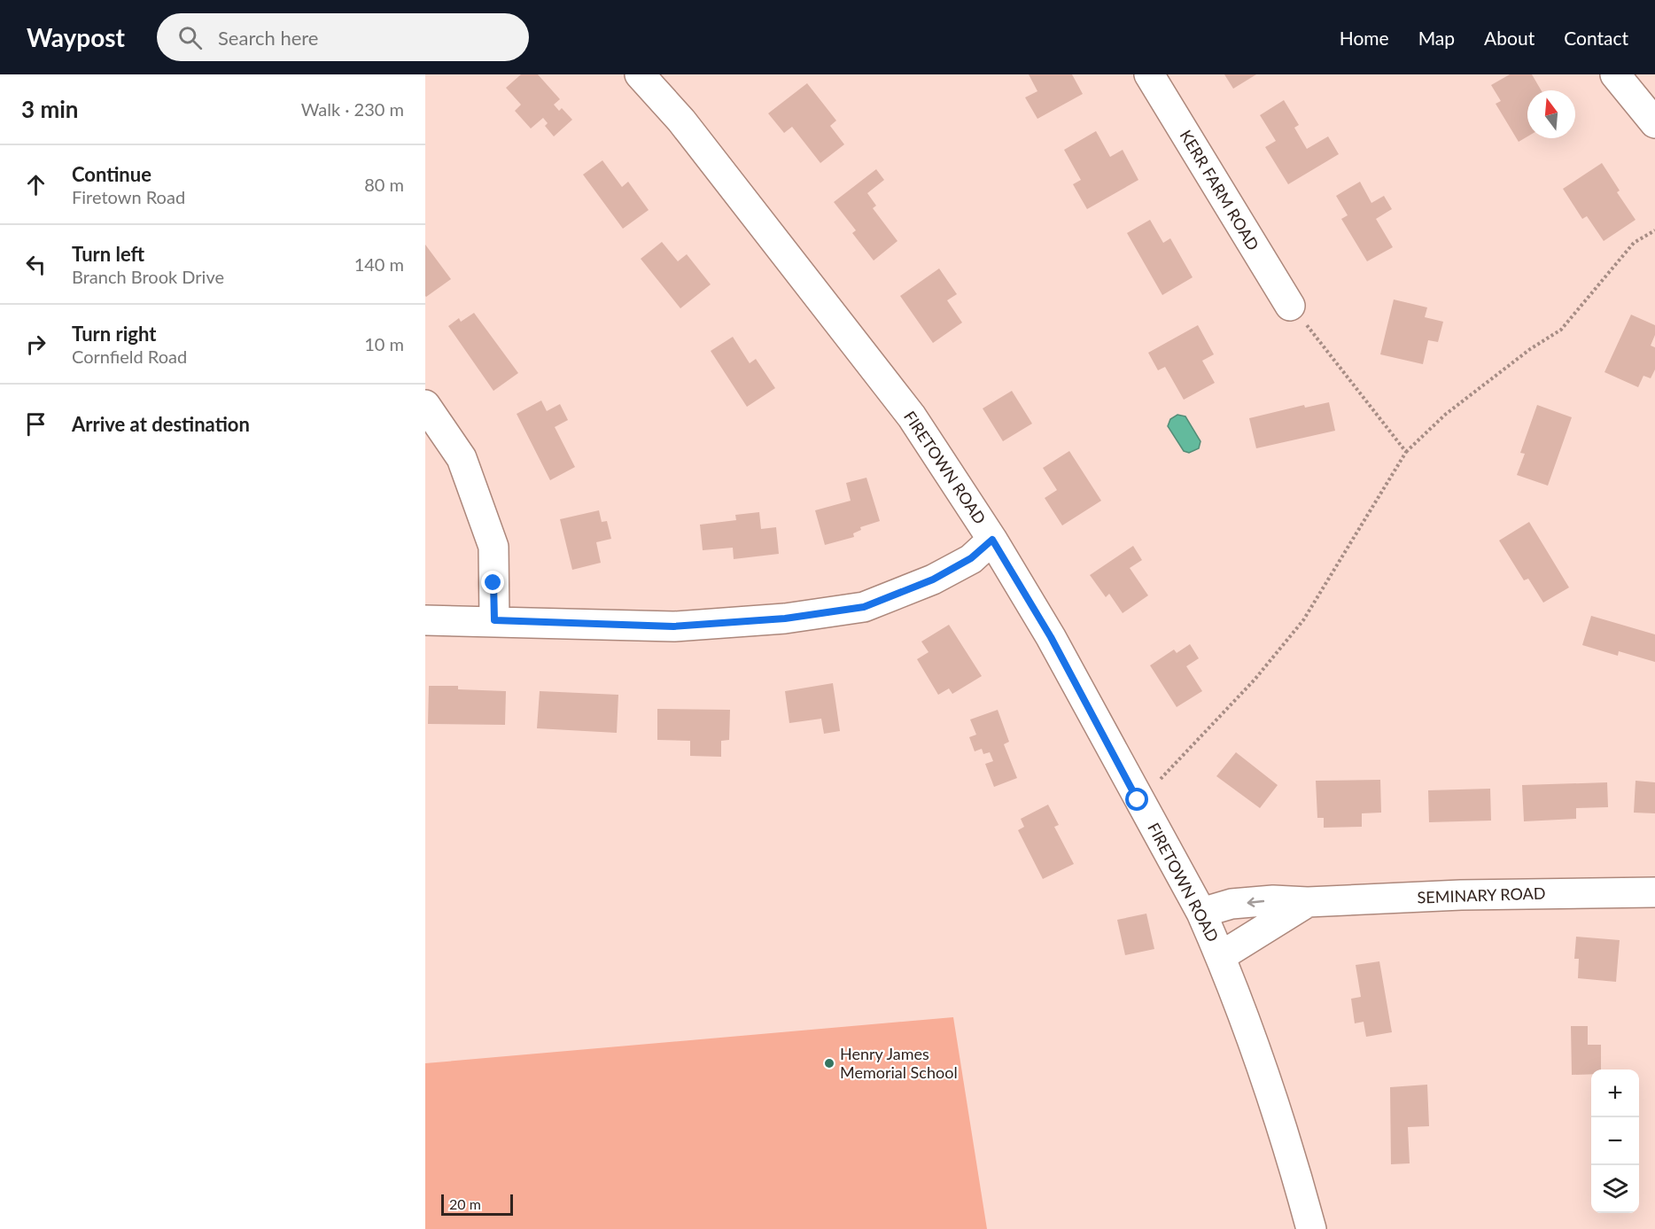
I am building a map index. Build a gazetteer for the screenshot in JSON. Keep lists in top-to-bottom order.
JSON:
{
  "streets": {
    "street": ["KERR FARM ROAD", "FIRETOWN ROAD", "SEMINARY ROAD"]
  },
  "crossings": [
    ["FIRETOWN ROAD", "SEMINARY ROAD"]
  ],
  "places": ["Henry James Memorial School"],
  "scale_bar": "20 m",
  "north": "top",
  "page": {
    "header": "Waypost",
    "search": "Search here",
    "nav": [
      "Home",
      "Map",
      "About",
      "Contact"
    ],
    "heading": ["3 min", "Walk · 230 m"],
    "list": [
      ["Continue", "Firetown Road", "80 m"],
      ["Turn left", "Branch Brook Drive", "140 m"],
      ["Turn right", "Cornfield Road", "10 m"],
      "Arrive at destination"
    ],
    "map_buttons": ["+", "−"],
    "scale": "20 m"
  }
}
